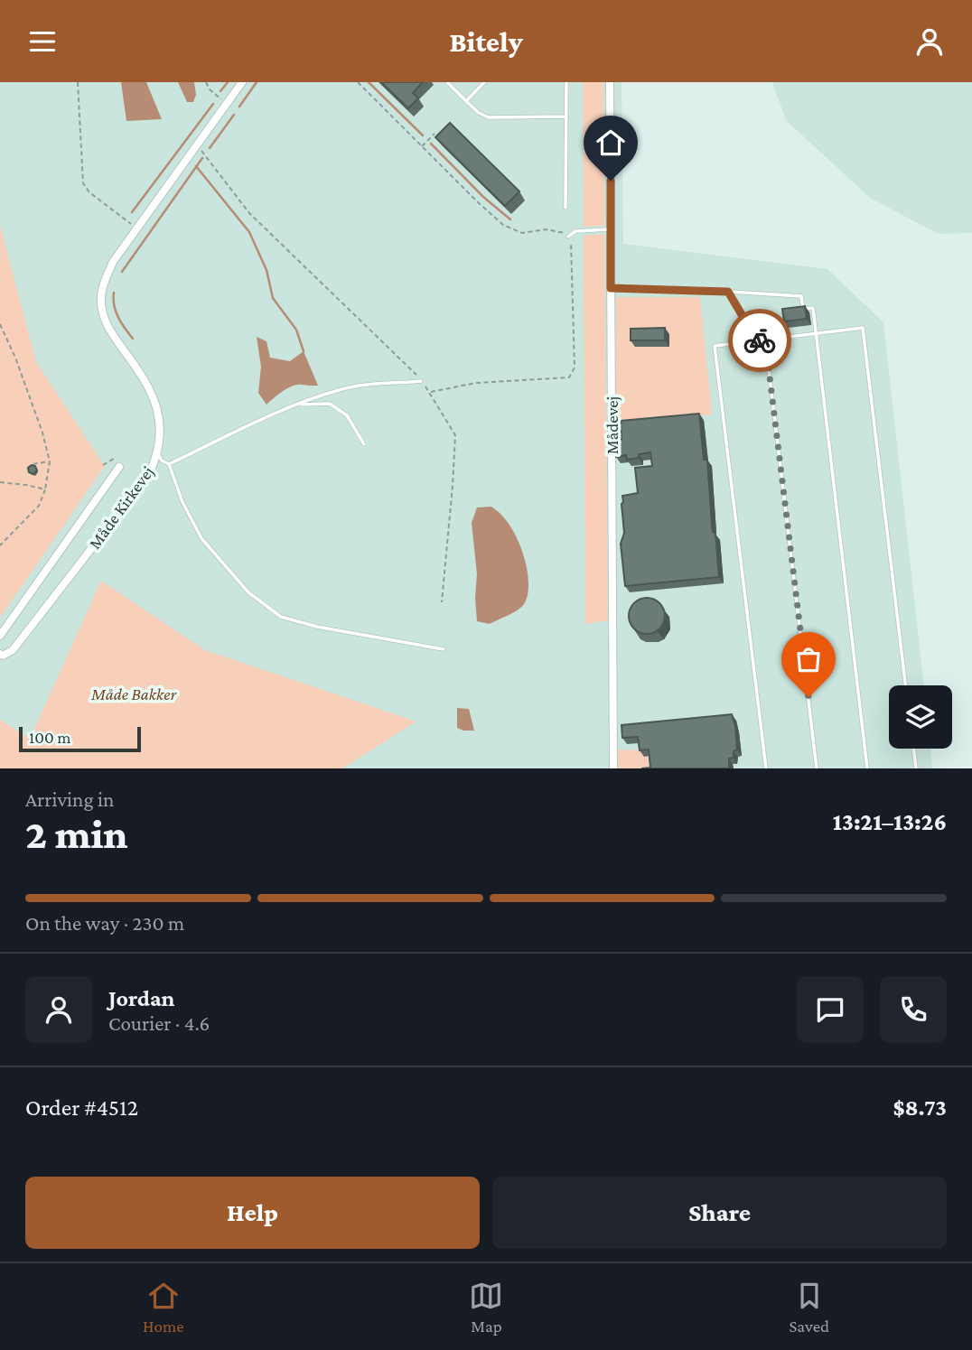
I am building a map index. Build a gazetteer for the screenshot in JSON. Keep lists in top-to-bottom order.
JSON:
{
  "streets": {
    "street": ["Mådevej", "Måde Kirkevej"]
  },
  "parks": ["Måde Bakker"],
  "scale_bar": "100 m",
  "page": {
    "header": "Bitely",
    "scale": "100 m",
    "heading": ["2 min", "Arriving in", "13:21–13:26"],
    "panel": [
      "Jordan",
      "Courier · 4.6",
      "Order #4512",
      "$8.73"
    ],
    "bar": "On the way · 230 m",
    "buttons": ["Help", "Share"],
    "tabs": ["Home", "Map", "Saved"]
  }
}
